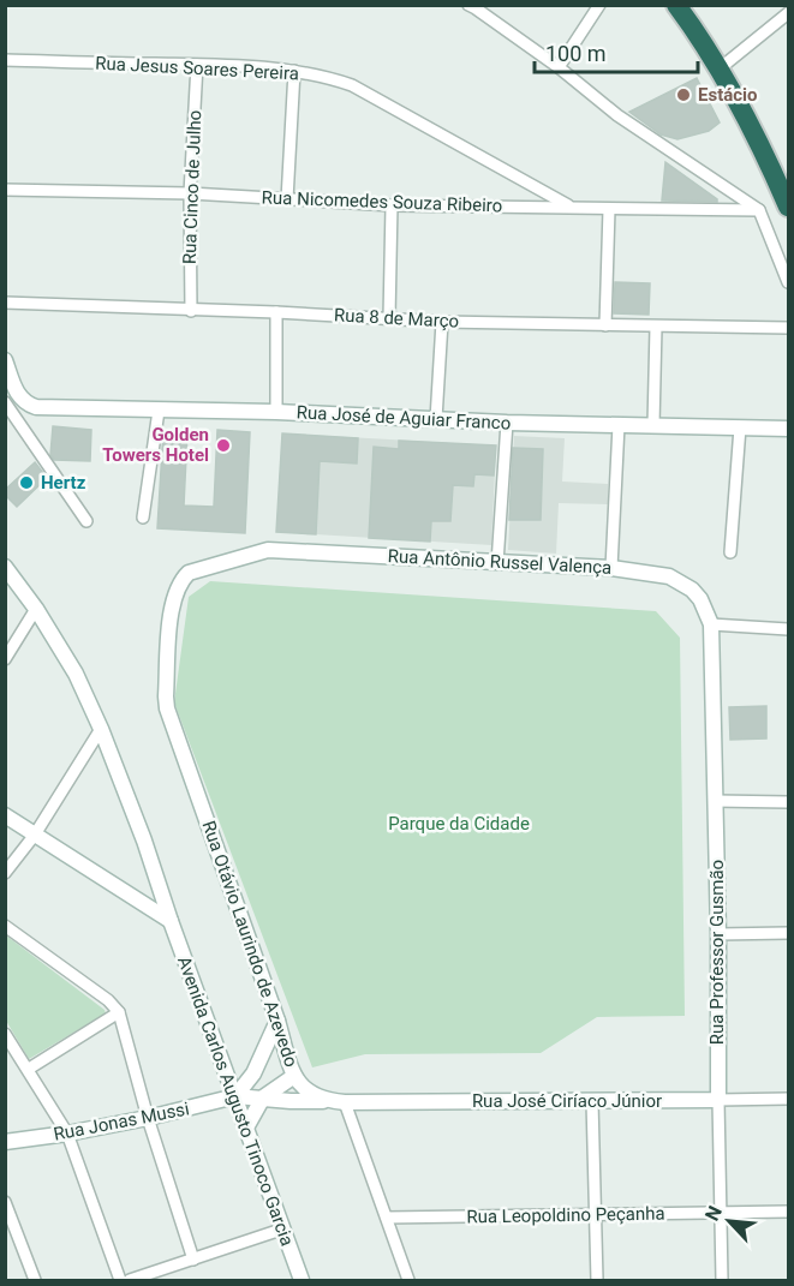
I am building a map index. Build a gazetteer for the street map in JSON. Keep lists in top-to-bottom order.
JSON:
{
  "streets": {
    "street": [
      "Rua Jesus Soares Pereira",
      "Rua Cinco de Julho",
      "Rua Nicomedes Souza Ribeiro",
      "Rua 8 de Março",
      "Rua José de Aguiar Franco",
      "Rua Antônio Russel Valença",
      "Rua Otávio Laurindo de Azevedo",
      "Rua Professor Gusmão",
      "Avenida Carlos Augusto Tinoco Garcia",
      "Rua José Ciríaco Júnior",
      "Rua Jonas Mussi",
      "Rua Leopoldino Peçanha"
    ]
  },
  "crossings": [
    ["Rua Jesus Soares Pereira", "Rua Cinco de Julho"],
    ["Rua Jesus Soares Pereira", "Rua Nicomedes Souza Ribeiro"],
    ["Rua Cinco de Julho", "Rua Nicomedes Souza Ribeiro"],
    ["Rua Cinco de Julho", "Rua 8 de Março"],
    ["Rua Antônio Russel Valença", "Rua Otávio Laurindo de Azevedo"],
    ["Rua Antônio Russel Valença", "Rua Professor Gusmão"],
    ["Rua Otávio Laurindo de Azevedo", "Rua Jonas Mussi"],
    ["Rua Professor Gusmão", "Rua José Ciríaco Júnior"],
    ["Rua Professor Gusmão", "Rua Leopoldino Peçanha"],
    ["Avenida Carlos Augusto Tinoco Garcia", "Rua Jonas Mussi"]
  ],
  "parks": ["Parque da Cidade"],
  "places": ["Estácio", "Golden Towers Hotel", "Hertz"],
  "scale_bar": "100 m",
  "north": "top left"
}
